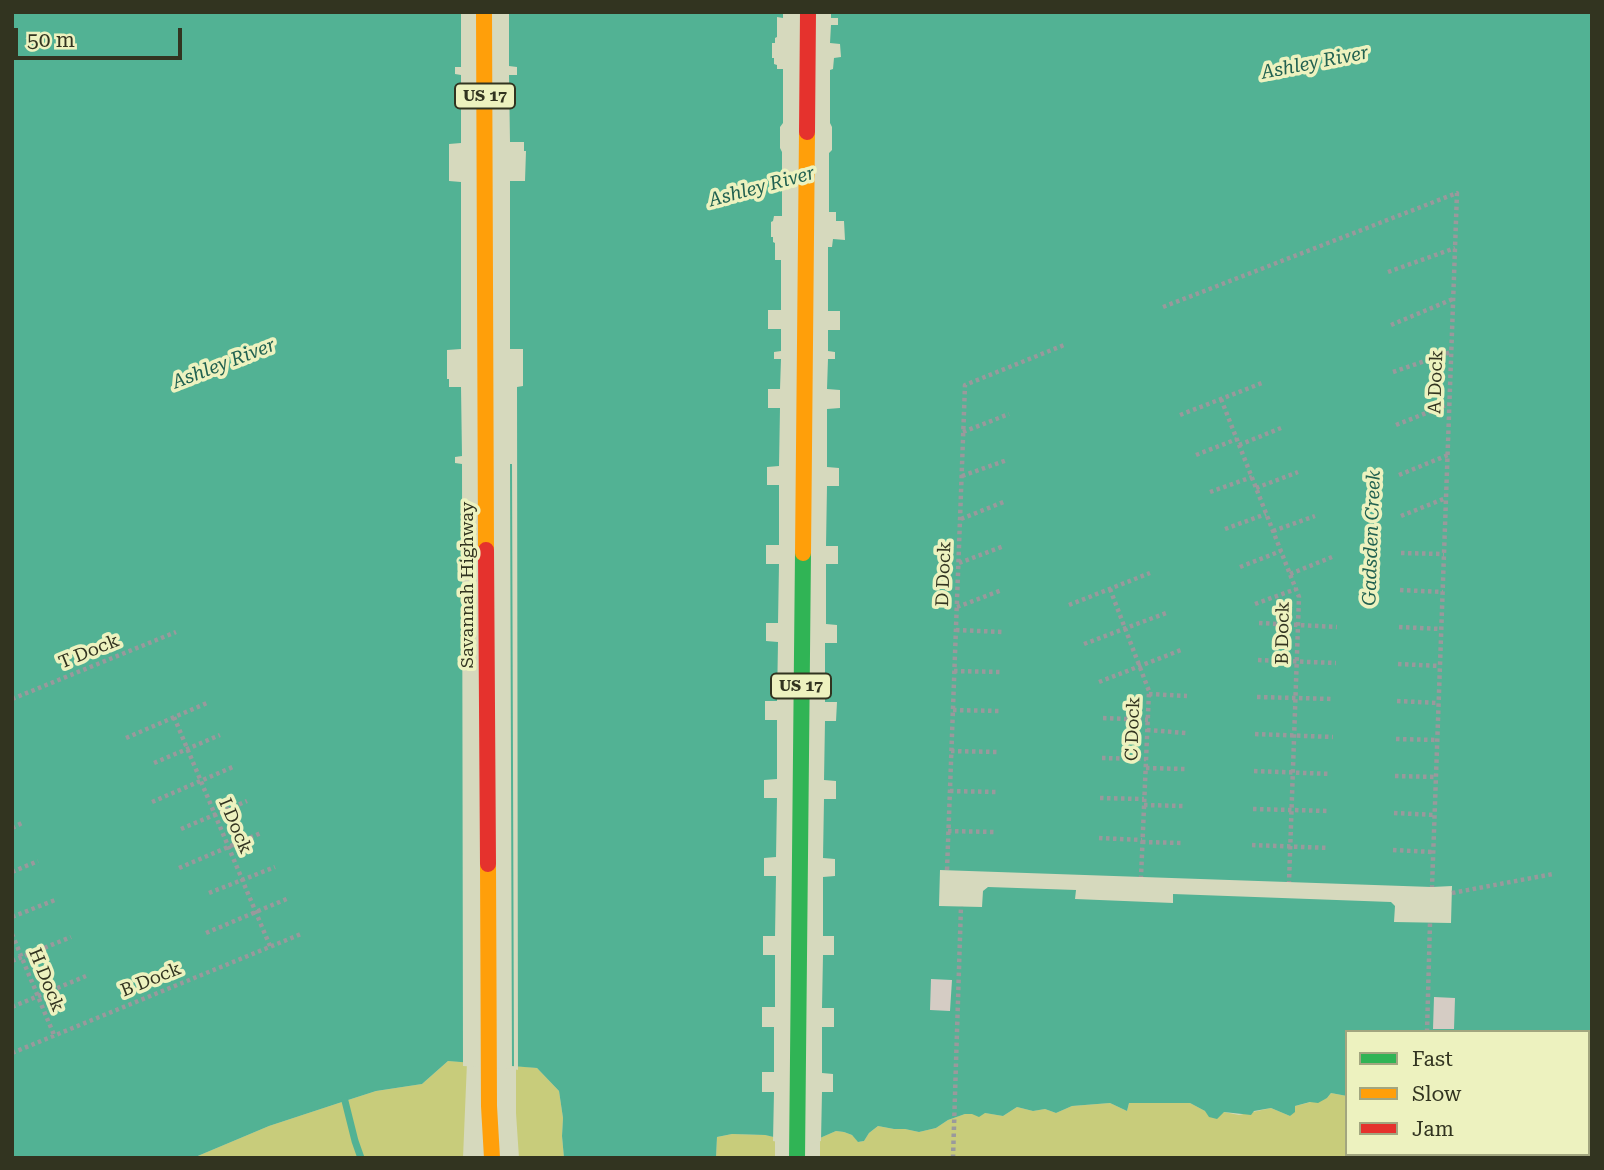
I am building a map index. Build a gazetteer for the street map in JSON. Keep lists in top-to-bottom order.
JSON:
{
  "streets": {
    "highway": ["US 17", "Savannah Highway"],
    "path": [
      "A Dock",
      "D Dock",
      "B Dock",
      "T Dock",
      "C Dock",
      "I Dock",
      "H Dock"
    ]
  },
  "crossings": [
    ["B Dock", "I Dock"],
    ["B Dock", "H Dock"]
  ],
  "water": ["Ashley River", "Gadsden Creek"],
  "legend": ["Fast", "Slow", "Jam"],
  "scale_bar": "50 m"
}
